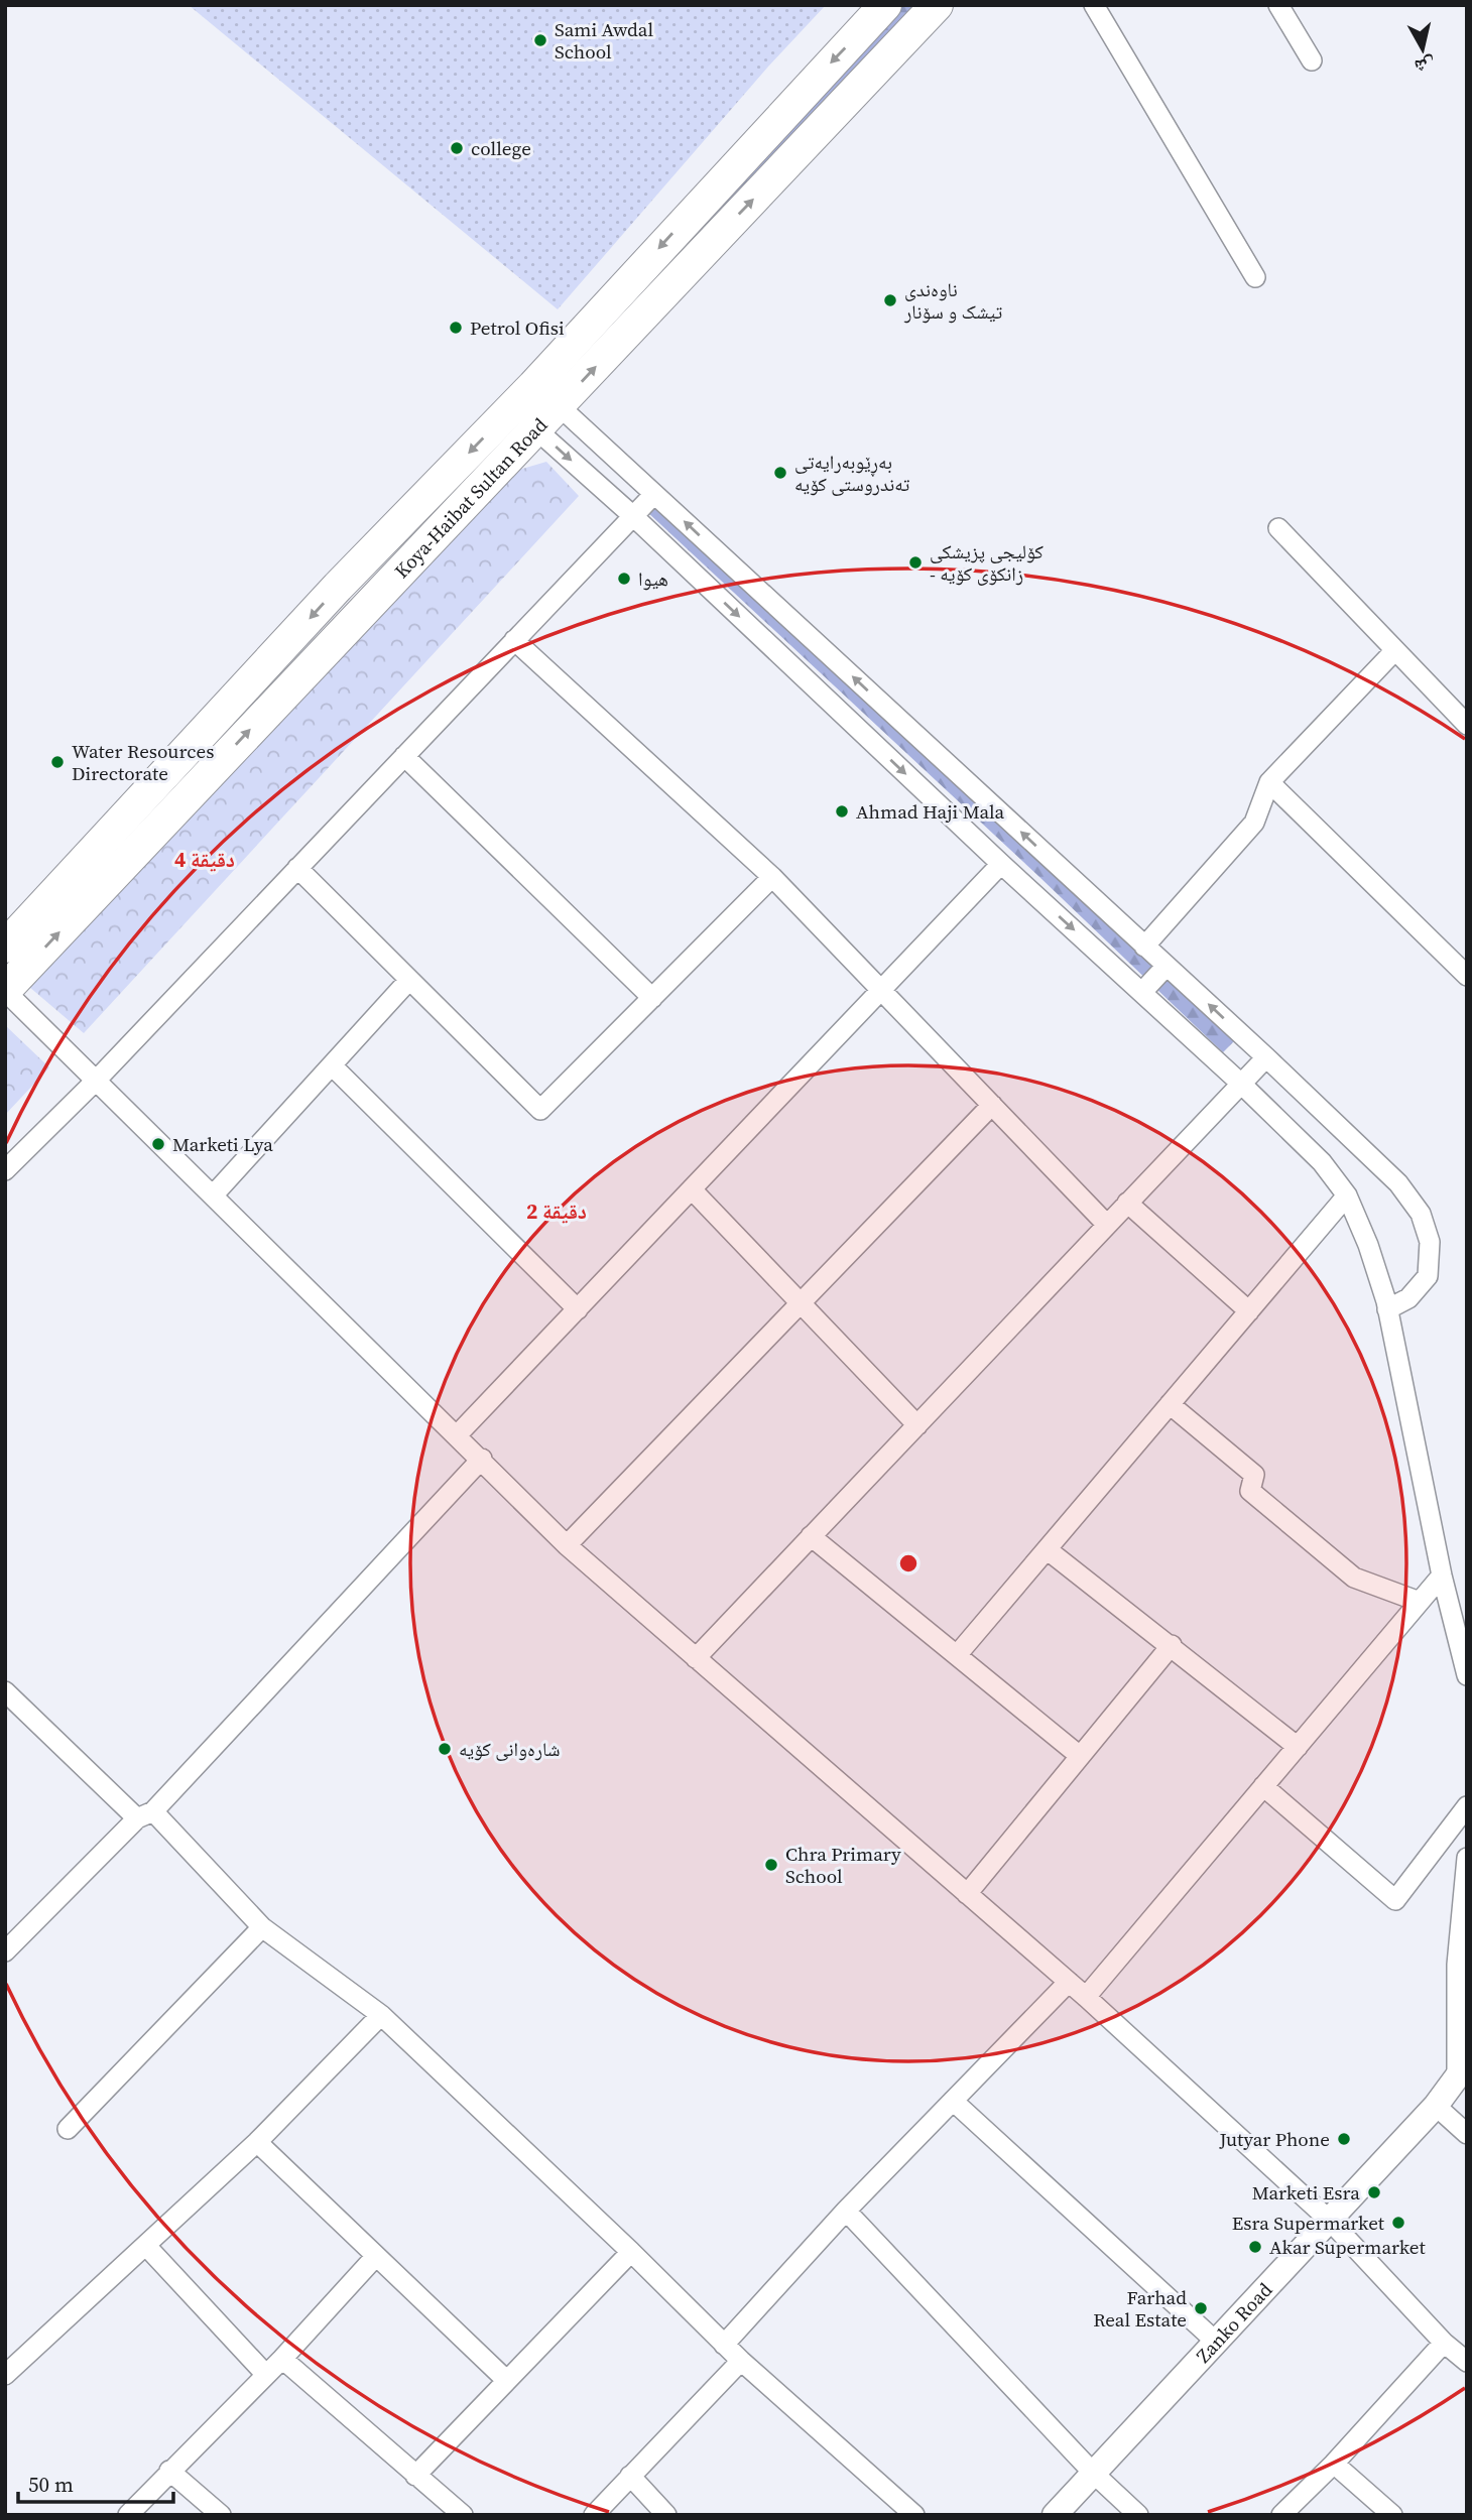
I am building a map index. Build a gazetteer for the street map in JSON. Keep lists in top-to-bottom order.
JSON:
{
  "streets": {
    "main road": ["Koya-Haibat Sultan Road"],
    "street": ["Zanko Road"]
  },
  "places": [
    "Sami Awdal School",
    "college",
    "ناوەندی تیشک و سۆنار",
    "Petrol Ofisi",
    "بەڕێوبەرایەتی تەندروستی کۆیە",
    "کۆلیجی پزیشکی - زانکۆی کۆیە",
    "هیوا",
    "Water Resources Directorate",
    "Ahmad Haji Mala",
    "Marketi Lya",
    "شارەوانی کۆیە",
    "Chra Primary School",
    "Jutyar Phone",
    "Marketi Esra",
    "Esra Supermarket",
    "Akar Supermarket",
    "Farhad Real Estate"
  ],
  "scale_bar": "50 m",
  "north": "bottom",
  "rings": ["4 دقيقة", "2 دقيقة"]
}
